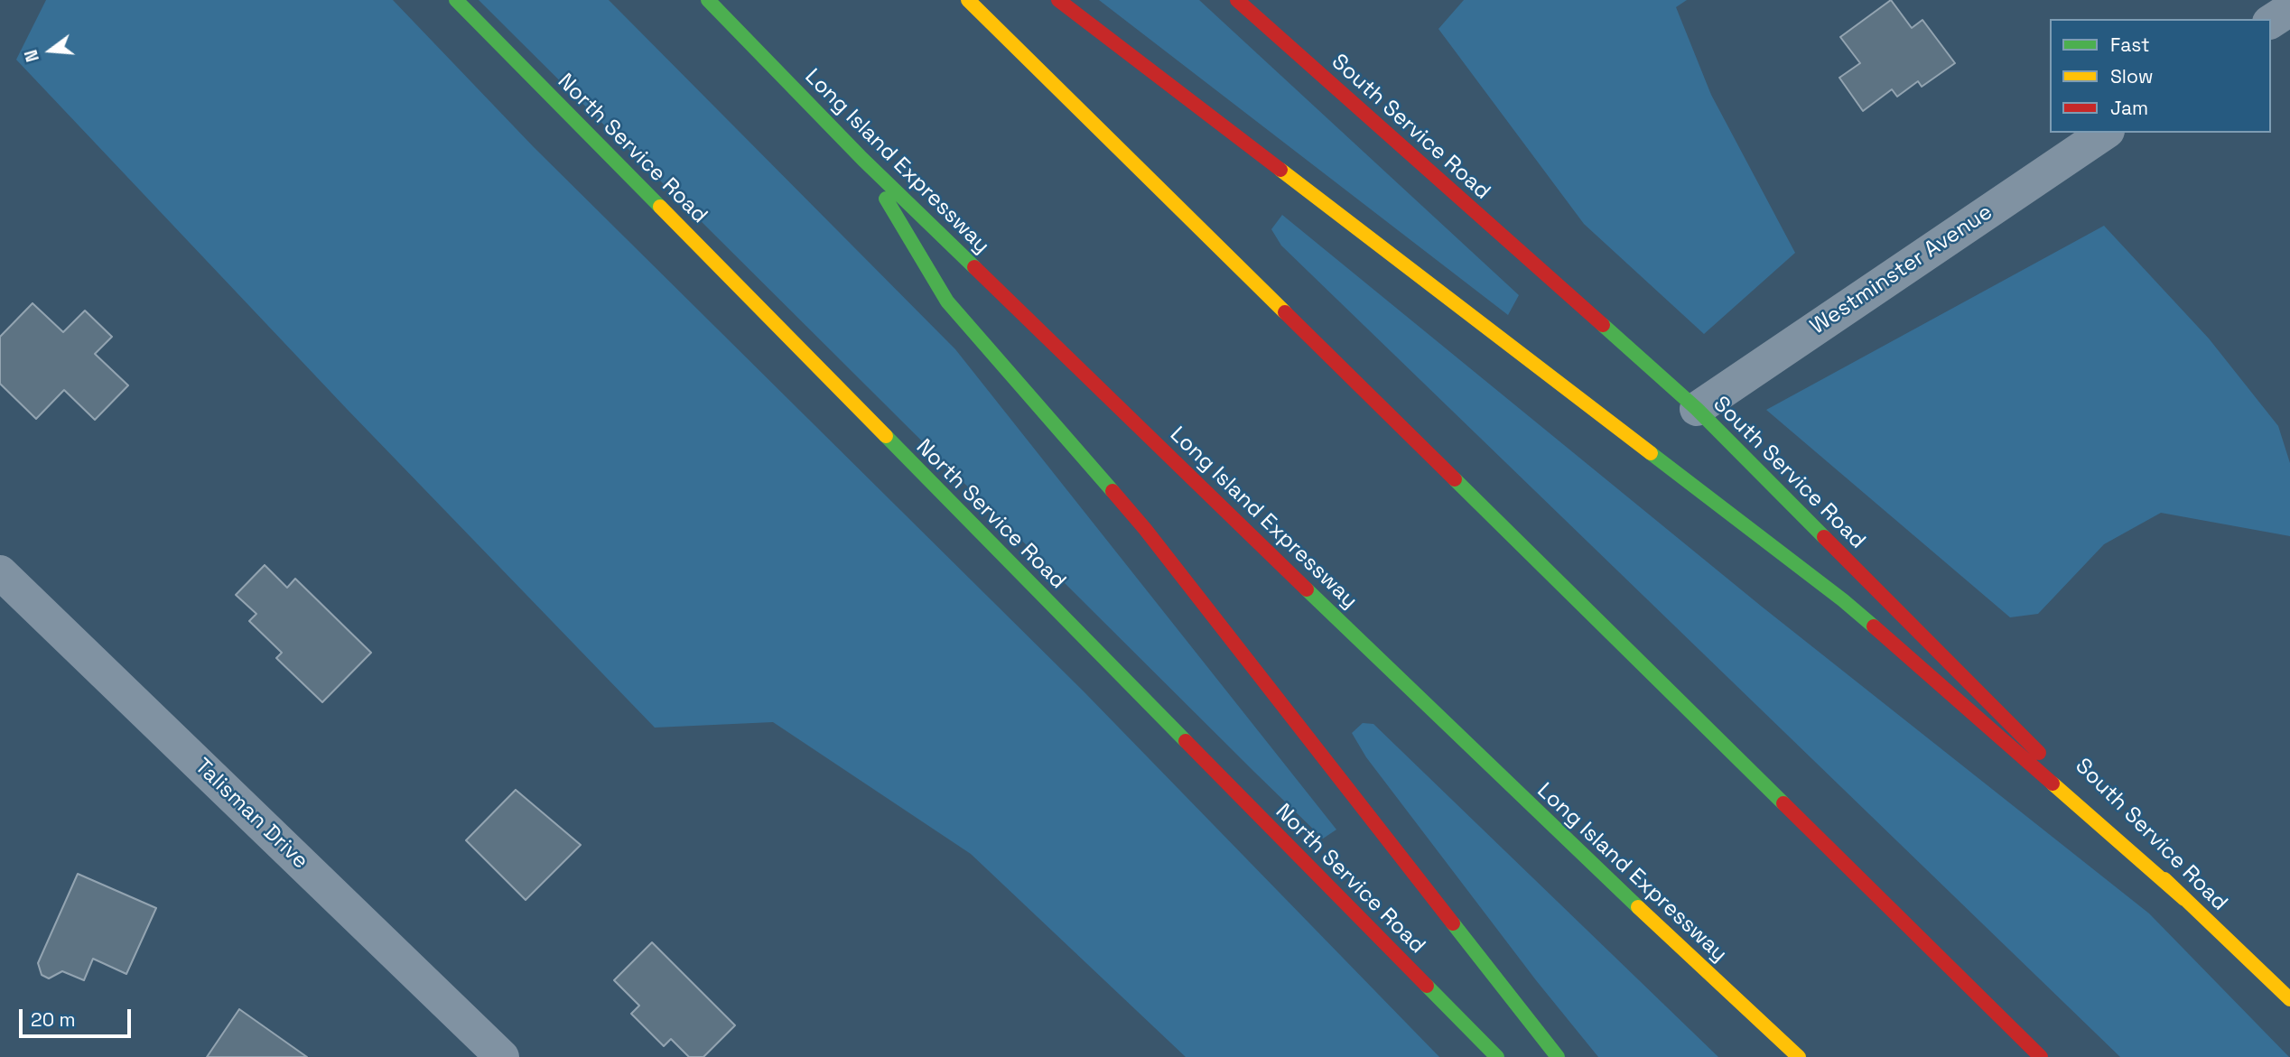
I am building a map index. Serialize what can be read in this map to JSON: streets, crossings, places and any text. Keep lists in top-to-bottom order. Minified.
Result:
{"streets":{"main road":["South Service Road","North Service Road","Long Island Expressway"],"street":["Westminster Avenue","Talisman Drive"]},"crossings":[["South Service Road","Westminster Avenue"]],"legend":["Fast","Slow","Jam"],"scale_bar":"20 m","north":"left"}
